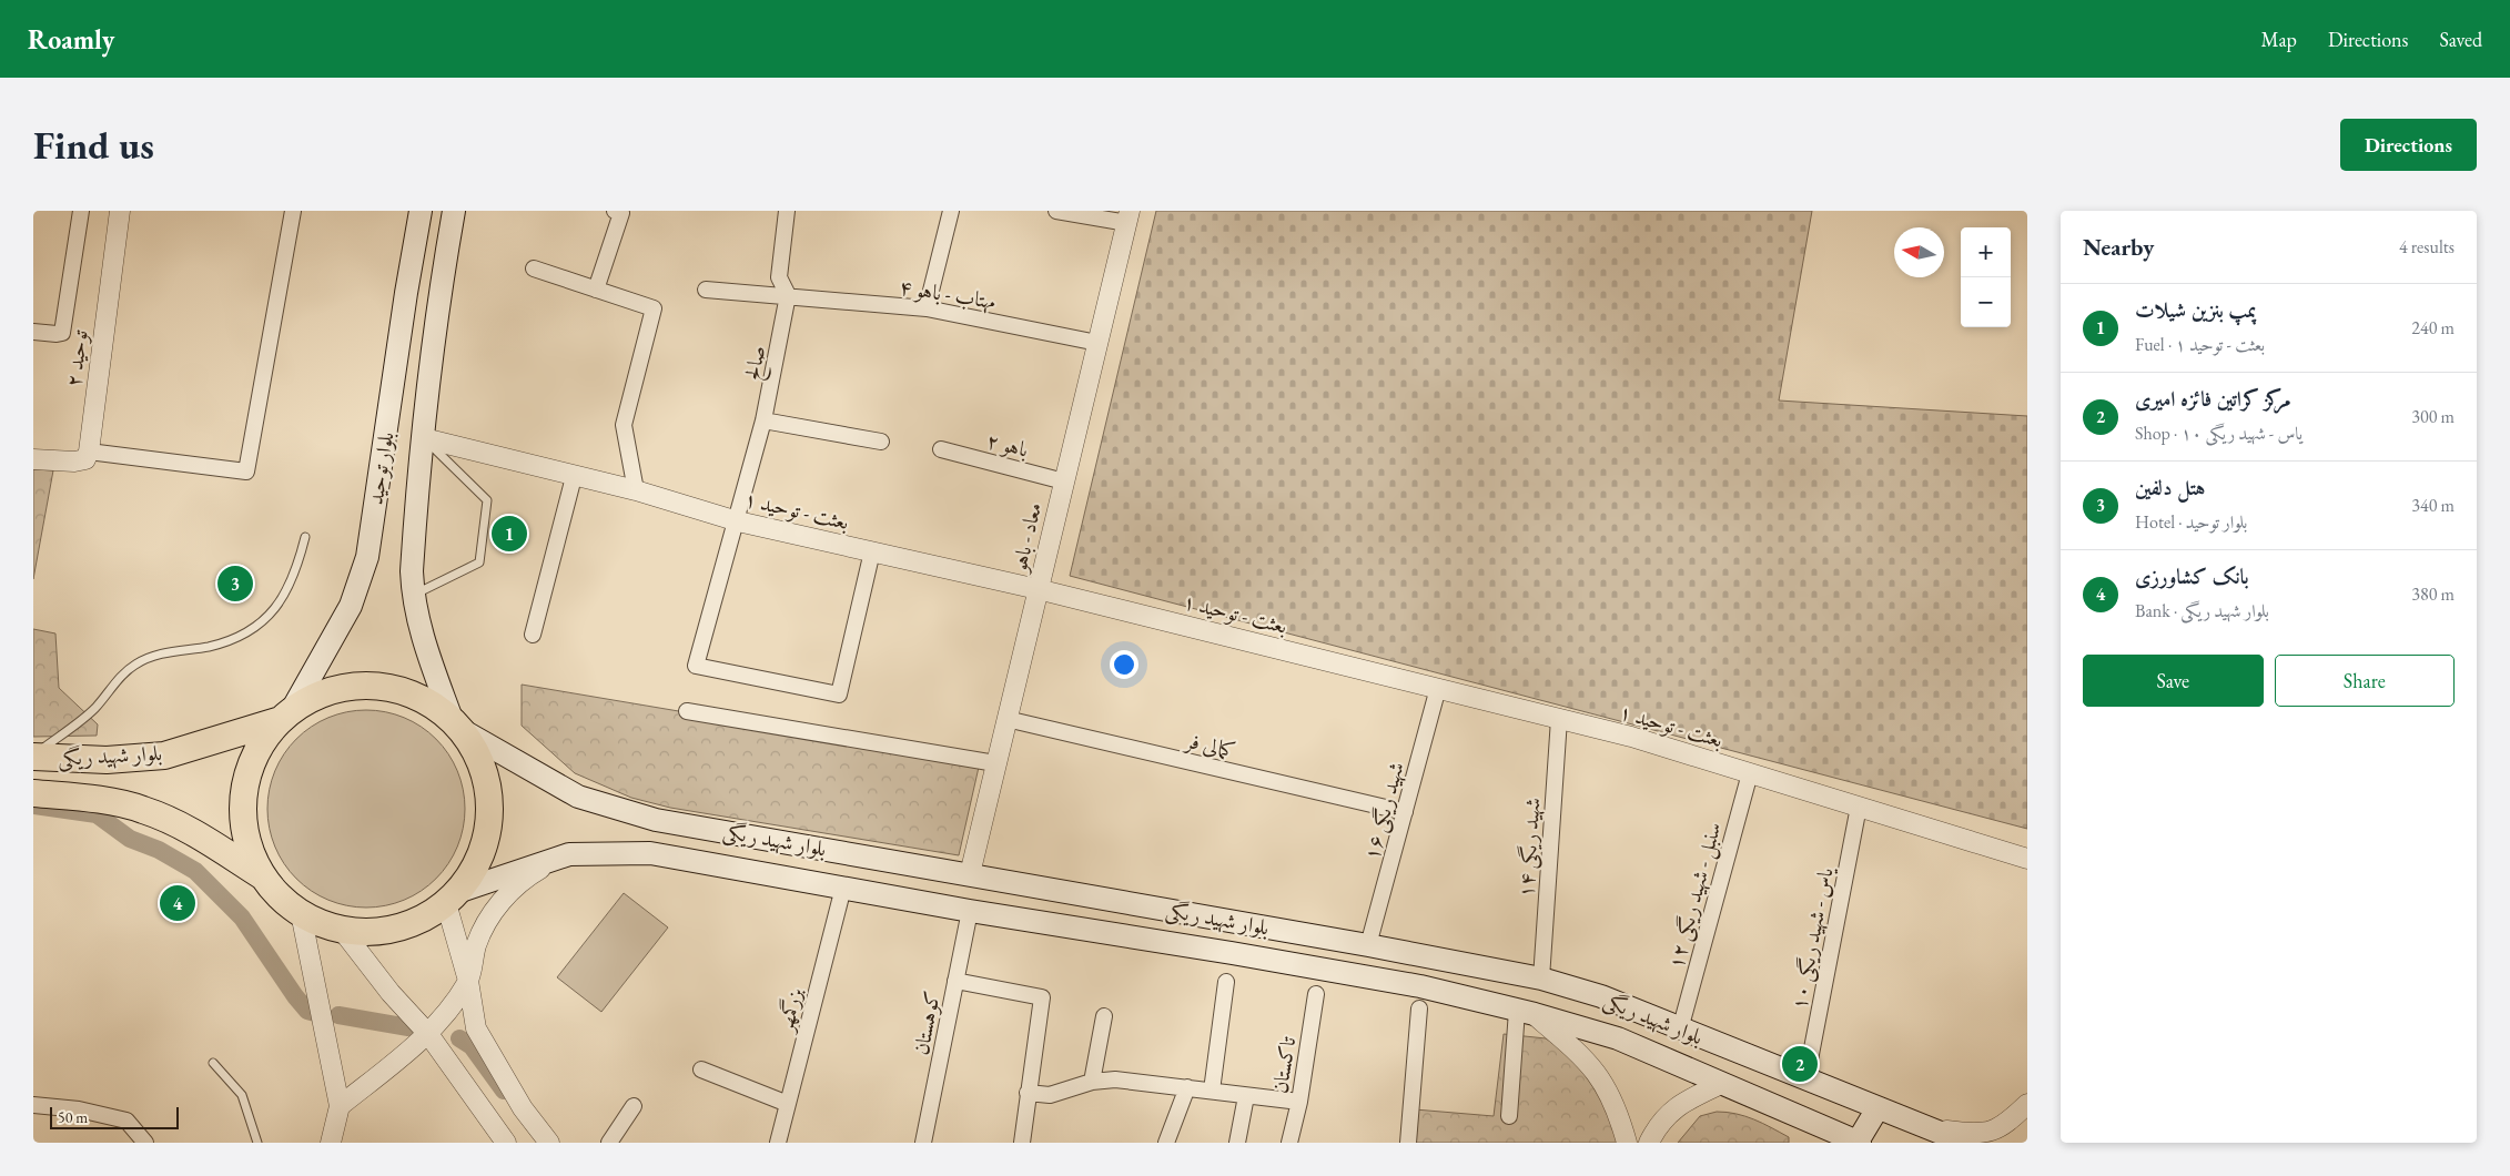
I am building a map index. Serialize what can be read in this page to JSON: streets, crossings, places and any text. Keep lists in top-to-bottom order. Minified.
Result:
{"streets":{"highway":["بلوار شهید ریگی"],"main road":["بلوار توحید"],"street":["مهتاب - باهو ۴","توحید ۲","صالح","باهو ۲","بعثت - توحید ۱","معاد - باهو","کمالی فر","شهید ریگی ۱۶","شهید ریگی ۱۴","سنبل - شهید ریگی ۱۲","یاس - شهید ریگی ۱۰","بزرگمهر","کوهستان","تاکستان"]},"crossings":[["مهتاب - باهو ۴","صالح"],["مهتاب - باهو ۴","معاد - باهو"],["صالح","بعثت - توحید ۱"],["باهو ۲","معاد - باهو"],["بلوار توحید","بعثت - توحید ۱"],["بلوار توحید","بلوار شهید ریگی"],["بعثت - توحید ۱","معاد - باهو"],["بعثت - توحید ۱","شهید ریگی ۱۶"],["بعثت - توحید ۱","شهید ریگی ۱۴"],["بعثت - توحید ۱","سنبل - شهید ریگی ۱۲"],["بعثت - توحید ۱","یاس - شهید ریگی ۱۰"],["معاد - باهو","کمالی فر"],["معاد - باهو","بلوار شهید ریگی"],["کمالی فر","شهید ریگی ۱۶"],["بلوار شهید ریگی","شهید ریگی ۱۶"],["بلوار شهید ریگی","شهید ریگی ۱۴"],["بلوار شهید ریگی","سنبل - شهید ریگی ۱۲"],["بلوار شهید ریگی","یاس - شهید ریگی ۱۰"],["بلوار شهید ریگی","بزرگمهر"],["بلوار شهید ریگی","کوهستان"]],"scale_bar":"50 m","north":"left","page":{"header":"Roamly","nav":["Map","Directions","Saved"],"buttons":["Directions",["Save","Share"]],"title":"Find us","heading":["Nearby","4 results"],"map_buttons":["+","−"],"list":[{"mark":"1","name":"پمپ بنزین شیلات","note":"Fuel · بعثت - توحید ۱","value":"240 m"},{"mark":"2","name":"مرکز کراتین فائزه امیری","note":"Shop · یاس - شهید ریگی ۱۰","value":"300 m"},{"mark":"3","name":"هتل دلفین","note":"Hotel · بلوار توحید","value":"340 m"},{"mark":"4","name":"بانک کشاورزی","note":"Bank · بلوار شهید ریگی","value":"380 m"}],"pins":["1","3","4","2"],"scale":"50 m"}}
